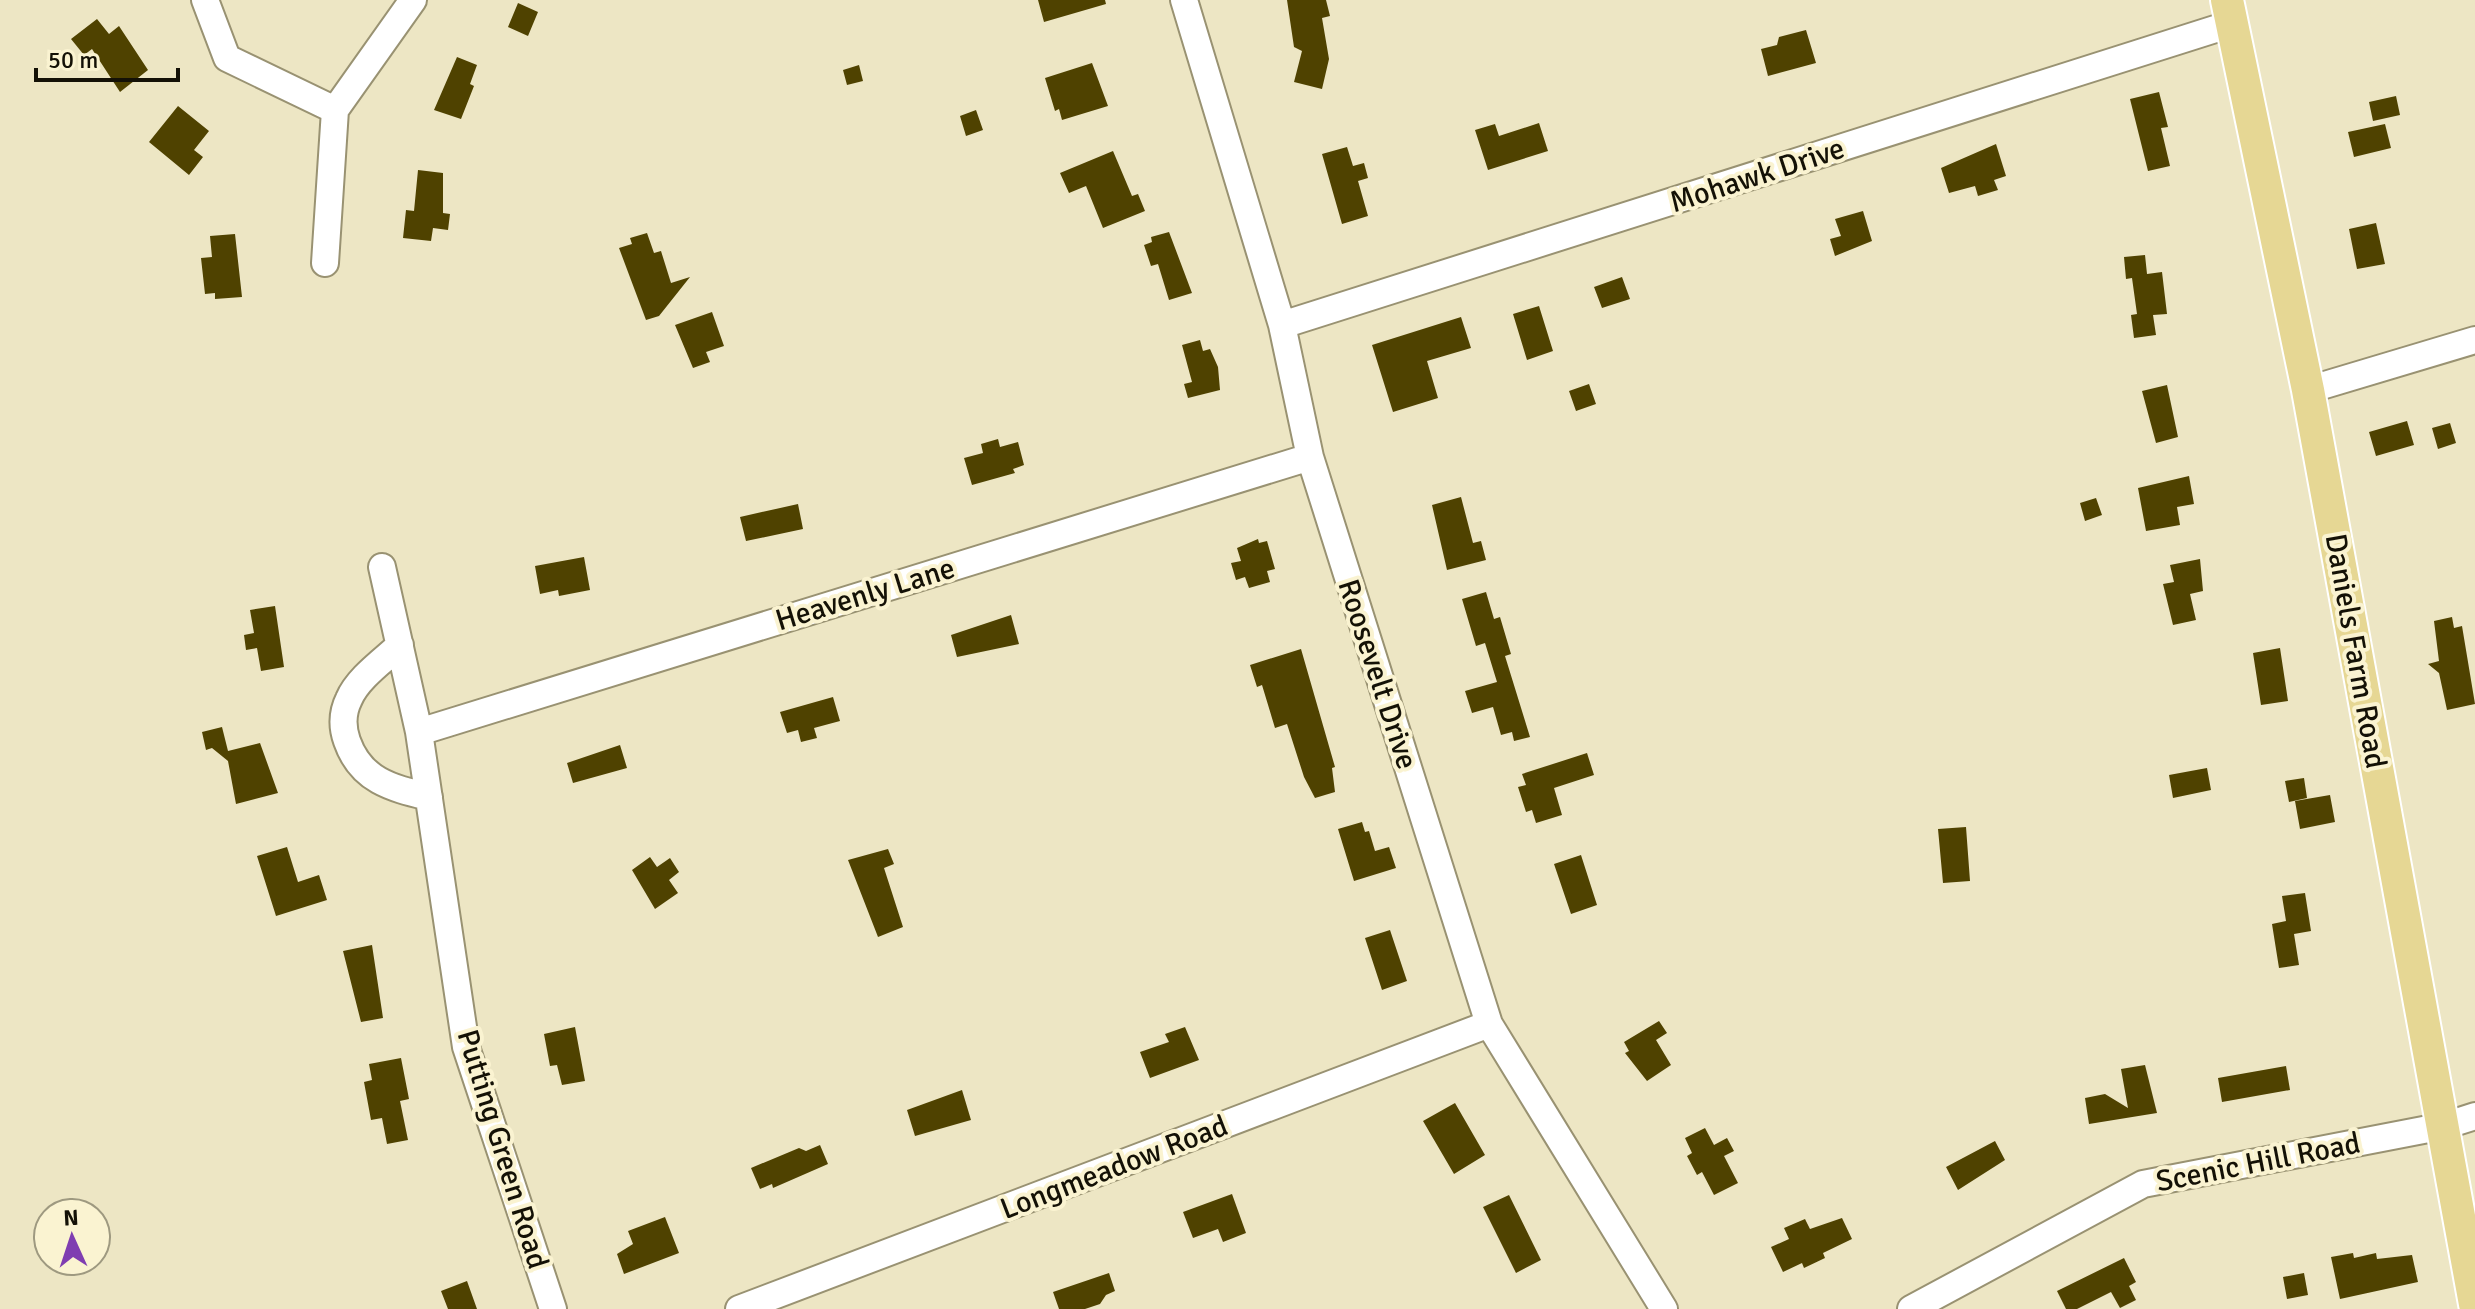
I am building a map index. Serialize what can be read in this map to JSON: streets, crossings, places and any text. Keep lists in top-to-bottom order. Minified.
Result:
{"streets":{"main road":["Daniels Farm Road"],"street":["Mohawk Drive","Heavenly Lane","Roosevelt Drive","Putting Green Road","Scenic Hill Road","Longmeadow Road"]},"crossings":[["Mohawk Drive","Daniels Farm Road"],["Mohawk Drive","Roosevelt Drive"],["Heavenly Lane","Roosevelt Drive"],["Heavenly Lane","Putting Green Road"],["Daniels Farm Road","Scenic Hill Road"],["Roosevelt Drive","Longmeadow Road"]],"scale_bar":"50 m","north":"top"}
